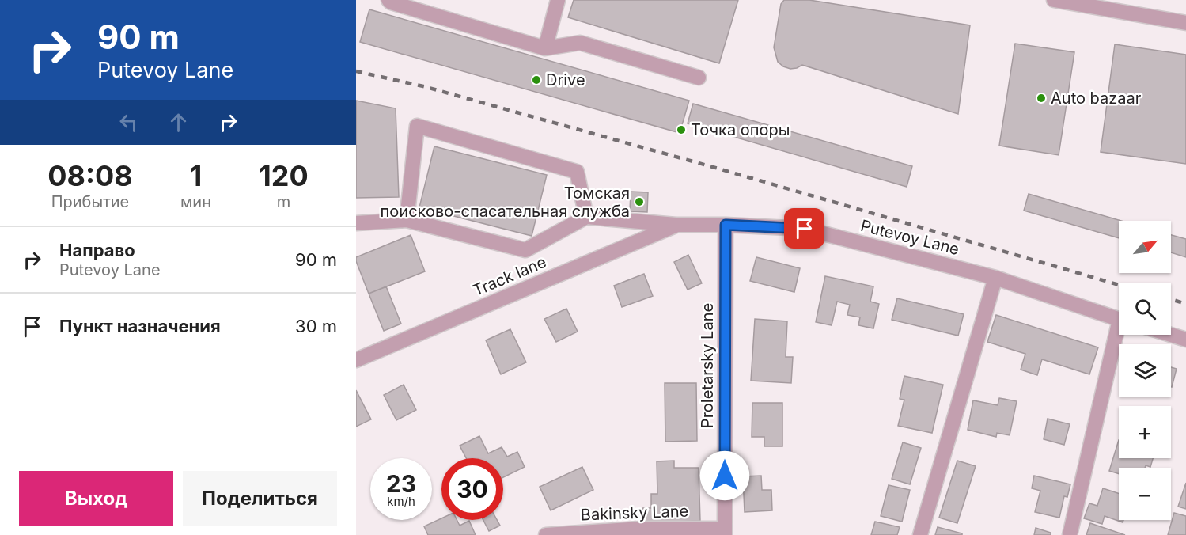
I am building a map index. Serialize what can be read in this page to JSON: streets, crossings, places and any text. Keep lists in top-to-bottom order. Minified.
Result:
{"streets":{"street":["Putevoy Lane","Track lane","Proletarsky Lane","Bakinsky Lane"]},"crossings":[["Putevoy Lane","Track lane"],["Putevoy Lane","Proletarsky Lane"],["Proletarsky Lane","Bakinsky Lane"]],"places":["Drive","Auto bazaar","Точка опоры","Томская поисково-спасательная служба"],"north":"top right","page":{"turn":["90 m","Putevoy Lane"],"eta":["08:08","Прибытие","1","мин","120","m"],"map_buttons":["+","−"],"list":[{"name":"Направо","note":"Putevoy Lane","value":"90 m"},{"name":"Пункт назначения","value":"30 m"}],"speed":"23 km/h","limit":"30","buttons":["Выход","Поделиться"]}}
